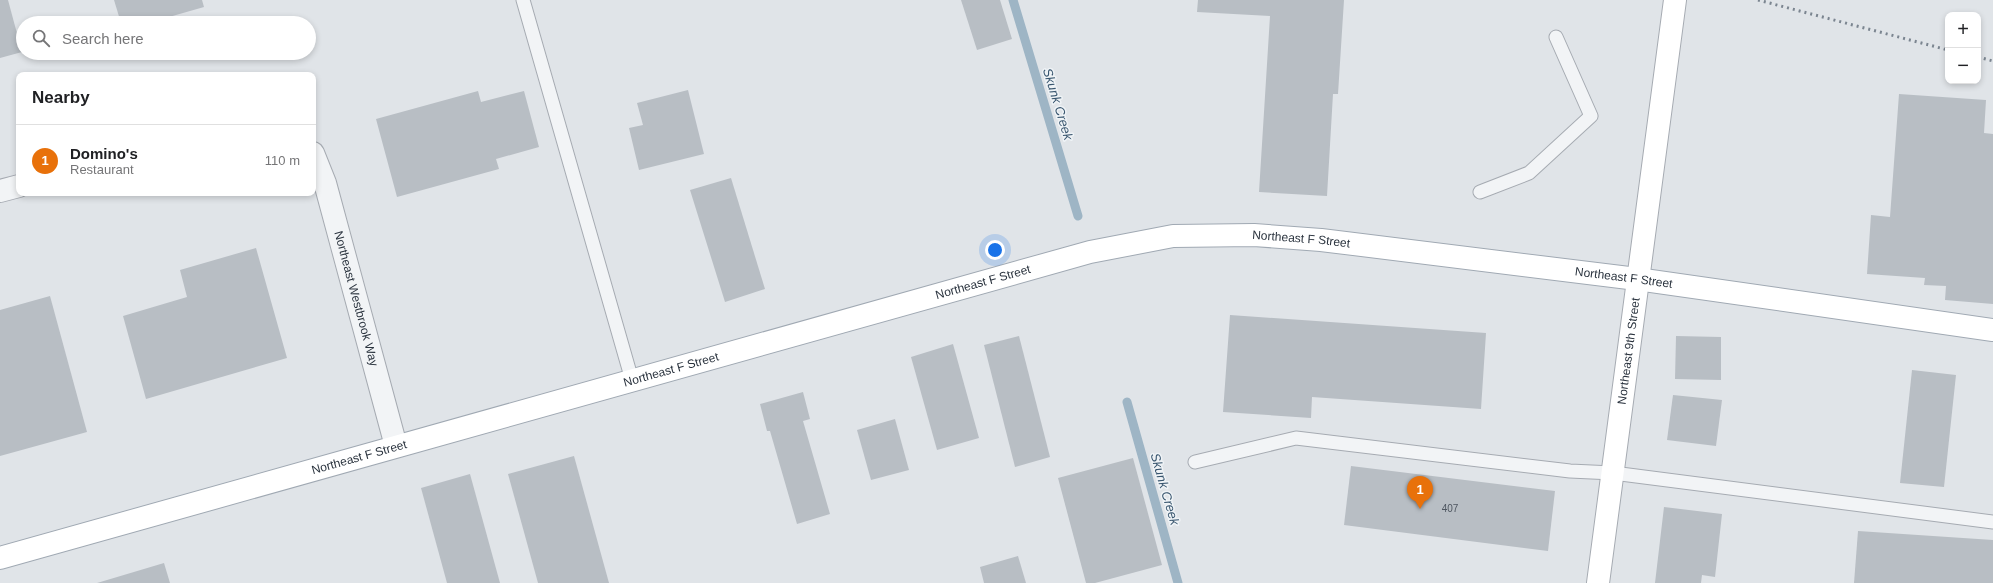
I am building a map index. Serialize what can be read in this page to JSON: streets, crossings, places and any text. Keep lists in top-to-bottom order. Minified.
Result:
{"streets":{"main road":["Northeast F Street","Northeast 9th Street"],"street":["Northeast Westbrook Way"]},"crossings":[["Northeast F Street","Northeast Westbrook Way"],["Northeast F Street","Northeast 9th Street"]],"water":["Skunk Creek"],"house_numbers":["407"],"page":{"map_buttons":["+","−"],"search":"Search here","heading":"Nearby","list":[{"mark":"1","name":"Domino's","note":"Restaurant","value":"110 m"}],"pins":"1"}}
